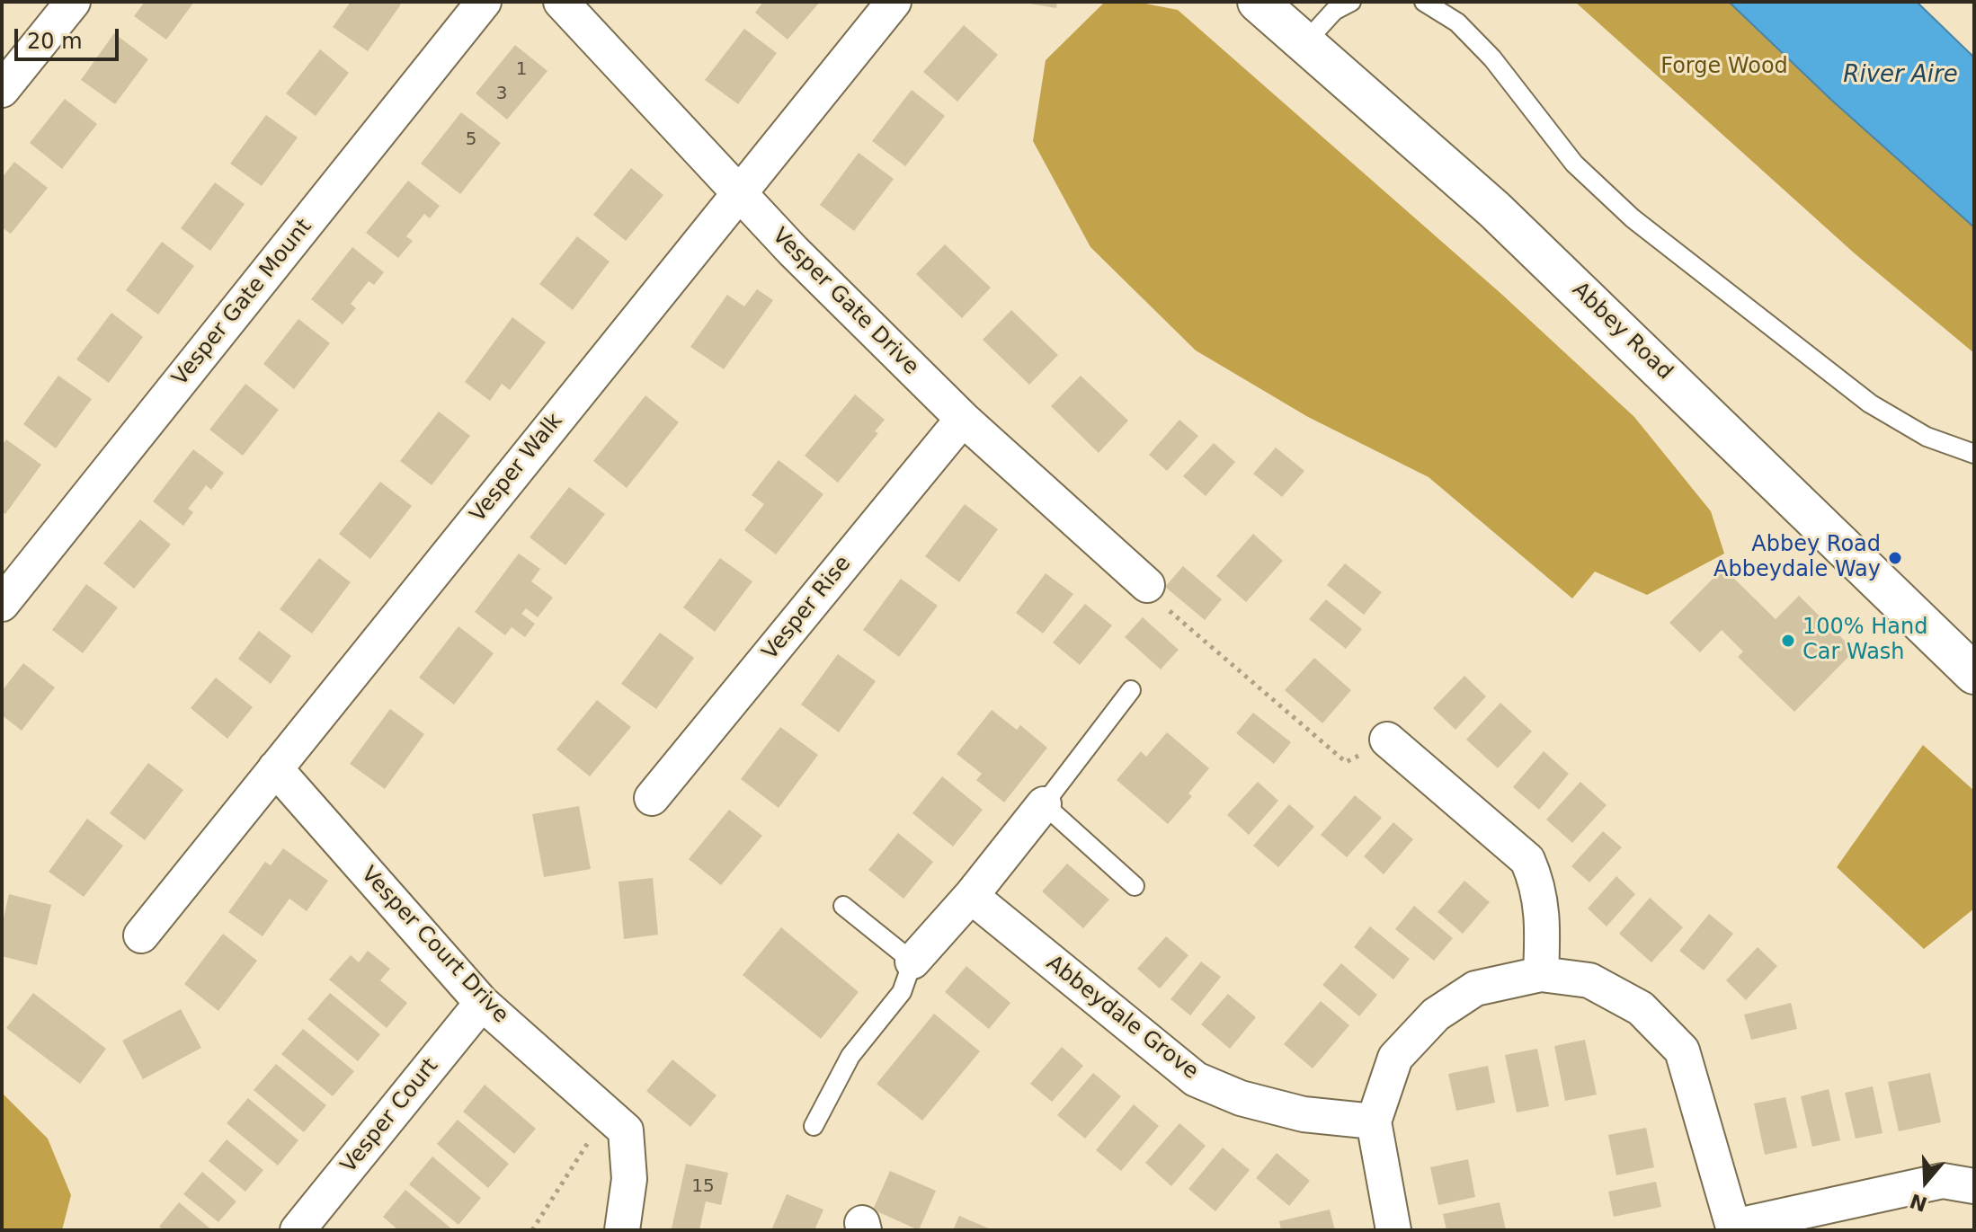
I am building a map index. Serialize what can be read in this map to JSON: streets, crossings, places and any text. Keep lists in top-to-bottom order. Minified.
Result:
{"streets":{"main road":["Abbey Road"],"street":["Vesper Gate Drive","Vesper Gate Mount","Vesper Walk","Vesper Rise","Vesper Court Drive","Abbeydale Grove","Vesper Court"]},"crossings":[["Vesper Gate Drive","Vesper Walk"],["Vesper Gate Drive","Vesper Rise"],["Vesper Walk","Vesper Court Drive"],["Vesper Court Drive","Vesper Court"]],"water":["River Aire"],"parks":["Forge Wood"],"places":["Abbey Road Abbeydale Way","100% Hand Car Wash"],"house_numbers":["1","3","5","15"],"scale_bar":"20 m","north":"bottom"}
